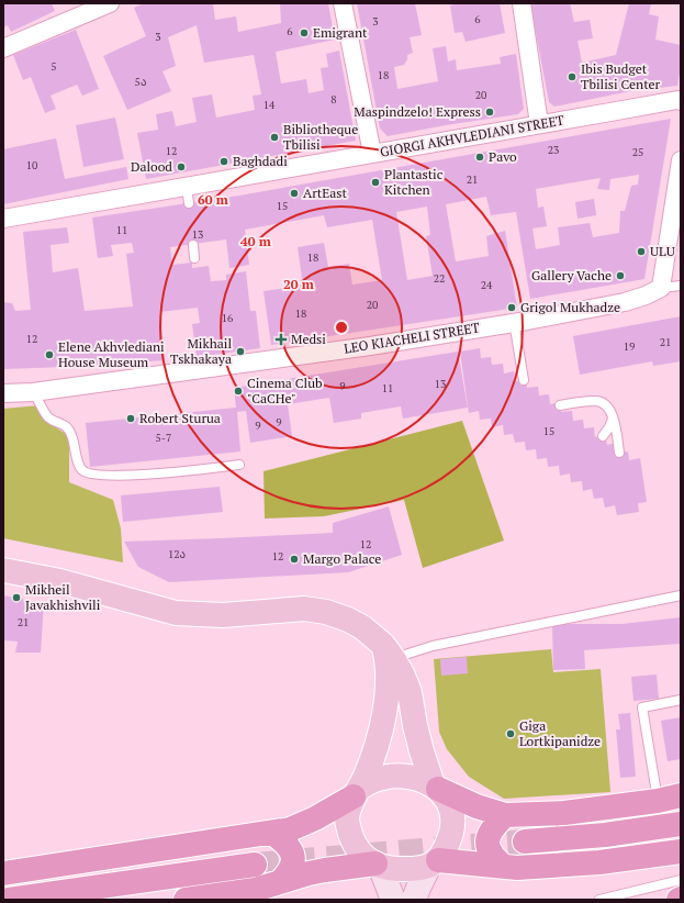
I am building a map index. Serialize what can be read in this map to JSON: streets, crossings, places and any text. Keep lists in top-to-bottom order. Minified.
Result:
{"streets":{"street":["GIORGI AKHVLEDIANI STREET","LEO KIACHELI STREET"]},"places":{"other":["Emigrant","Ibis Budget Tbilisi Center","Maspindzelo! Express","Bibliotheque Tbilisi","Pavo","Baghdadi","Dalood","Plantastic Kitchen","ArtEast","ULU","Gallery Vache","Grigol Mukhadze","Mikhail Tskhakaya","Elene Akhvlediani House Museum","Cinema Club \"CaCHe\"","Robert Sturua","Margo Palace","Mikheil Javakhishvili","Giga Lortkipanidze"],"health":["Medsi"]},"house_numbers":["6","3","6","3","5","18","5ა","20","8","14","23","12","25","10","21","15","11","13","18","22","24","20","18","16","12","21","19","13","9","11","9","9","15","5-7","12","12ა","12","21"],"rings":["60 m","40 m","20 m"]}
